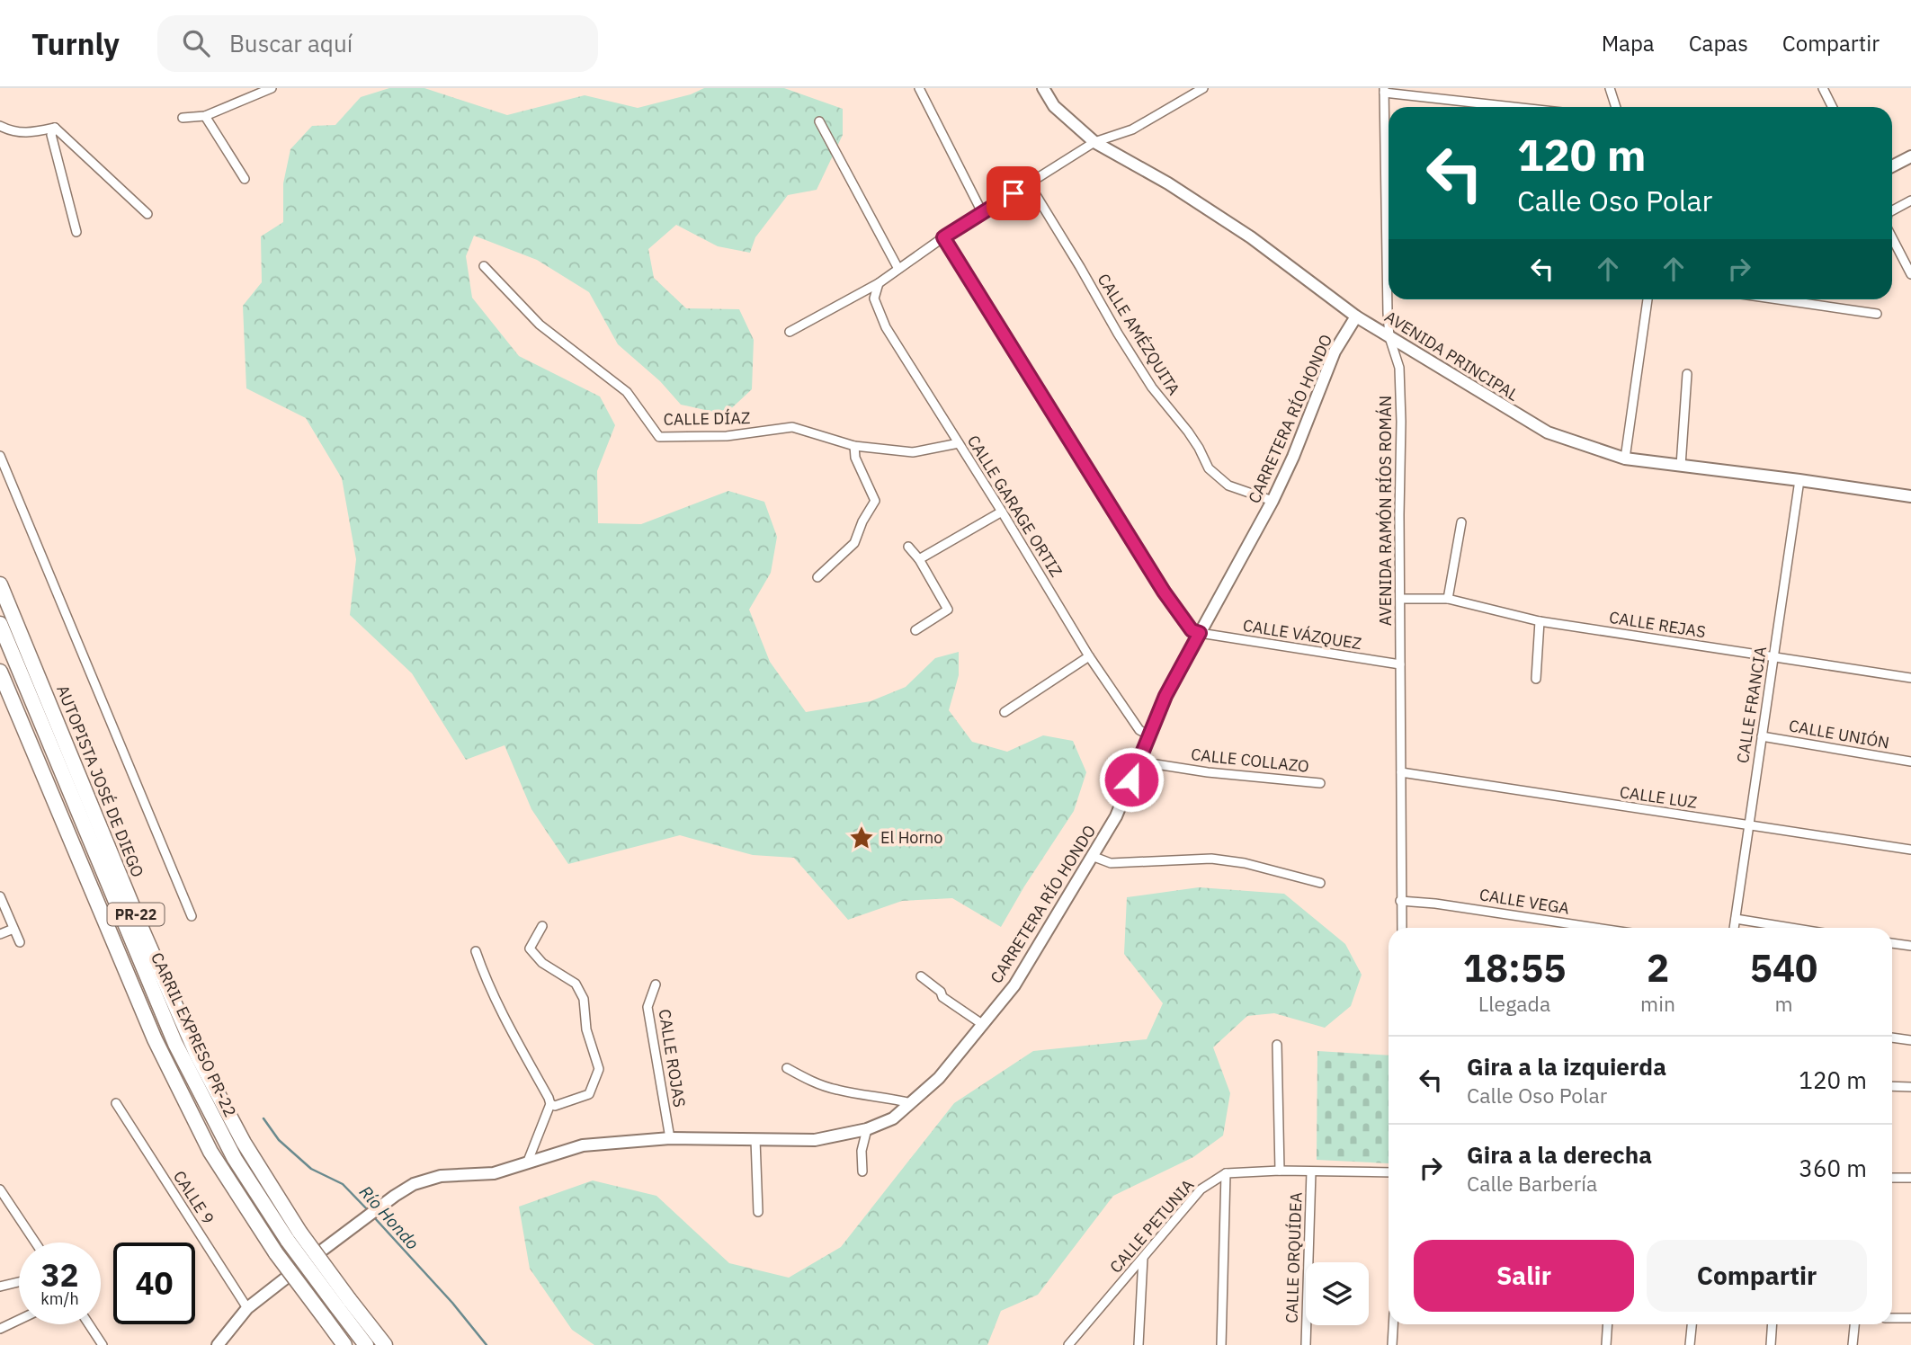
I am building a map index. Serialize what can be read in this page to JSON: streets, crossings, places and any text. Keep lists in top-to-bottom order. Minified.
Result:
{"streets":{"highway":["AUTOPISTA JOSÉ DE DIEGO","PR-22","CARRIL EXPRESO PR-22"],"street":["CALLE AMÉZQUITA","AVENIDA PRINCIPAL","CALLE DÍAZ","CARRETERA RÍO HONDO","CALLE GARAGE ORTIZ","AVENIDA RAMÓN RÍOS ROMÁN","CALLE REJAS","CALLE VÁZQUEZ","CALLE FRANCIA","CALLE UNIÓN","CALLE COLLAZO","CALLE LUZ","CALLE VEGA","CALLE ROJAS","CALLE 9","CALLE PETUNIA","CALLE ORQUÍDEA"]},"crossings":[["CALLE AMÉZQUITA","CARRETERA RÍO HONDO"],["AVENIDA PRINCIPAL","CARRETERA RÍO HONDO"],["AVENIDA PRINCIPAL","AVENIDA RAMÓN RÍOS ROMÁN"],["AVENIDA PRINCIPAL","CALLE FRANCIA"],["CALLE DÍAZ","CALLE GARAGE ORTIZ"],["CARRETERA RÍO HONDO","CALLE GARAGE ORTIZ"],["CARRETERA RÍO HONDO","CALLE VÁZQUEZ"],["CARRETERA RÍO HONDO","CALLE COLLAZO"],["CARRETERA RÍO HONDO","CALLE ROJAS"],["CARRETERA RÍO HONDO","CALLE 9"],["AVENIDA RAMÓN RÍOS ROMÁN","CALLE REJAS"],["AVENIDA RAMÓN RÍOS ROMÁN","CALLE VÁZQUEZ"],["AVENIDA RAMÓN RÍOS ROMÁN","CALLE LUZ"],["AVENIDA RAMÓN RÍOS ROMÁN","CALLE VEGA"],["CALLE REJAS","CALLE FRANCIA"],["CALLE FRANCIA","CALLE UNIÓN"],["CALLE FRANCIA","CALLE LUZ"],["AUTOPISTA JOSÉ DE DIEGO","CARRIL EXPRESO PR-22"]],"water":["Río Hondo"],"places":{"place":["El Horno"]},"page":{"header":"Turnly","search":"Buscar aquí","nav":["Mapa","Capas","Compartir"],"turn":["120 m","Calle Oso Polar"],"eta":["18:55","Llegada","2","min","540","m"],"list":[{"name":"Gira a la izquierda","note":"Calle Oso Polar","value":"120 m"},{"name":"Gira a la derecha","note":"Calle Barbería","value":"360 m"}],"buttons":["Salir","Compartir"],"speed":"32 km/h","limit":"40"}}
